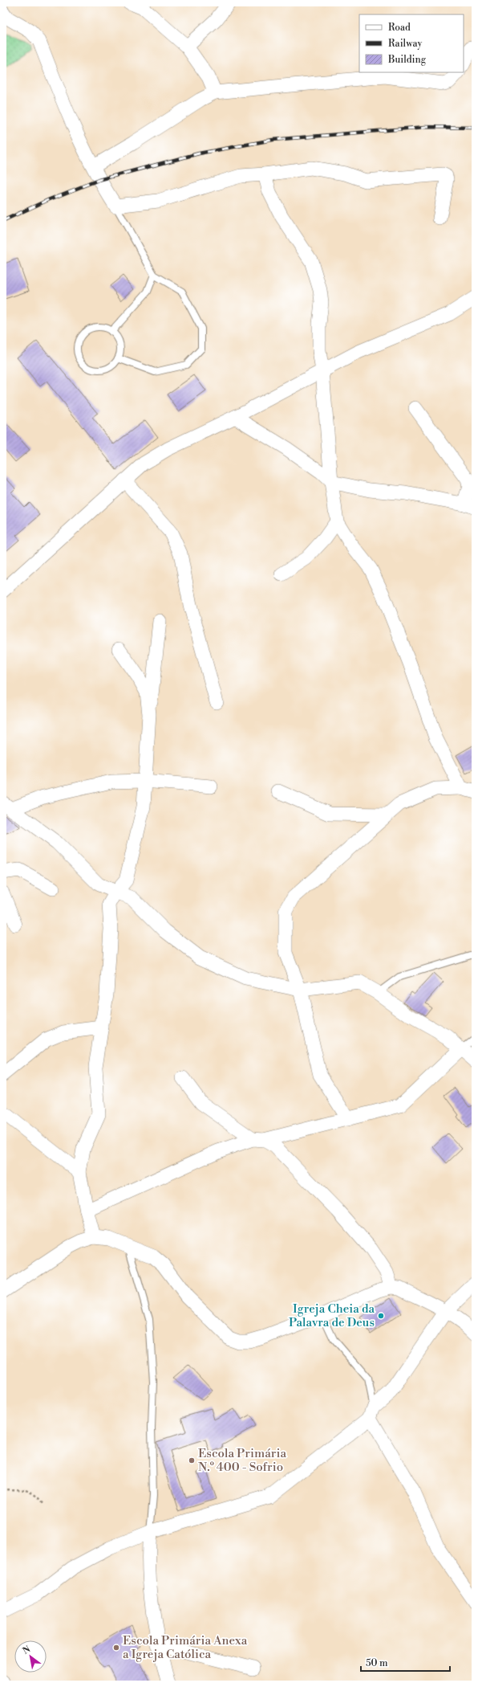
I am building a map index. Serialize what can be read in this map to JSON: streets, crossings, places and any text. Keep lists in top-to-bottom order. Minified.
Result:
{"places":["Igreja Cheia da Palavra de Deus","Escola Primária N.º 400 - Sofrio","Escola Primária Anexa a Igreja Católica"],"legend":["Road","Railway","Building"],"scale_bar":"50 m","north":"top left"}
